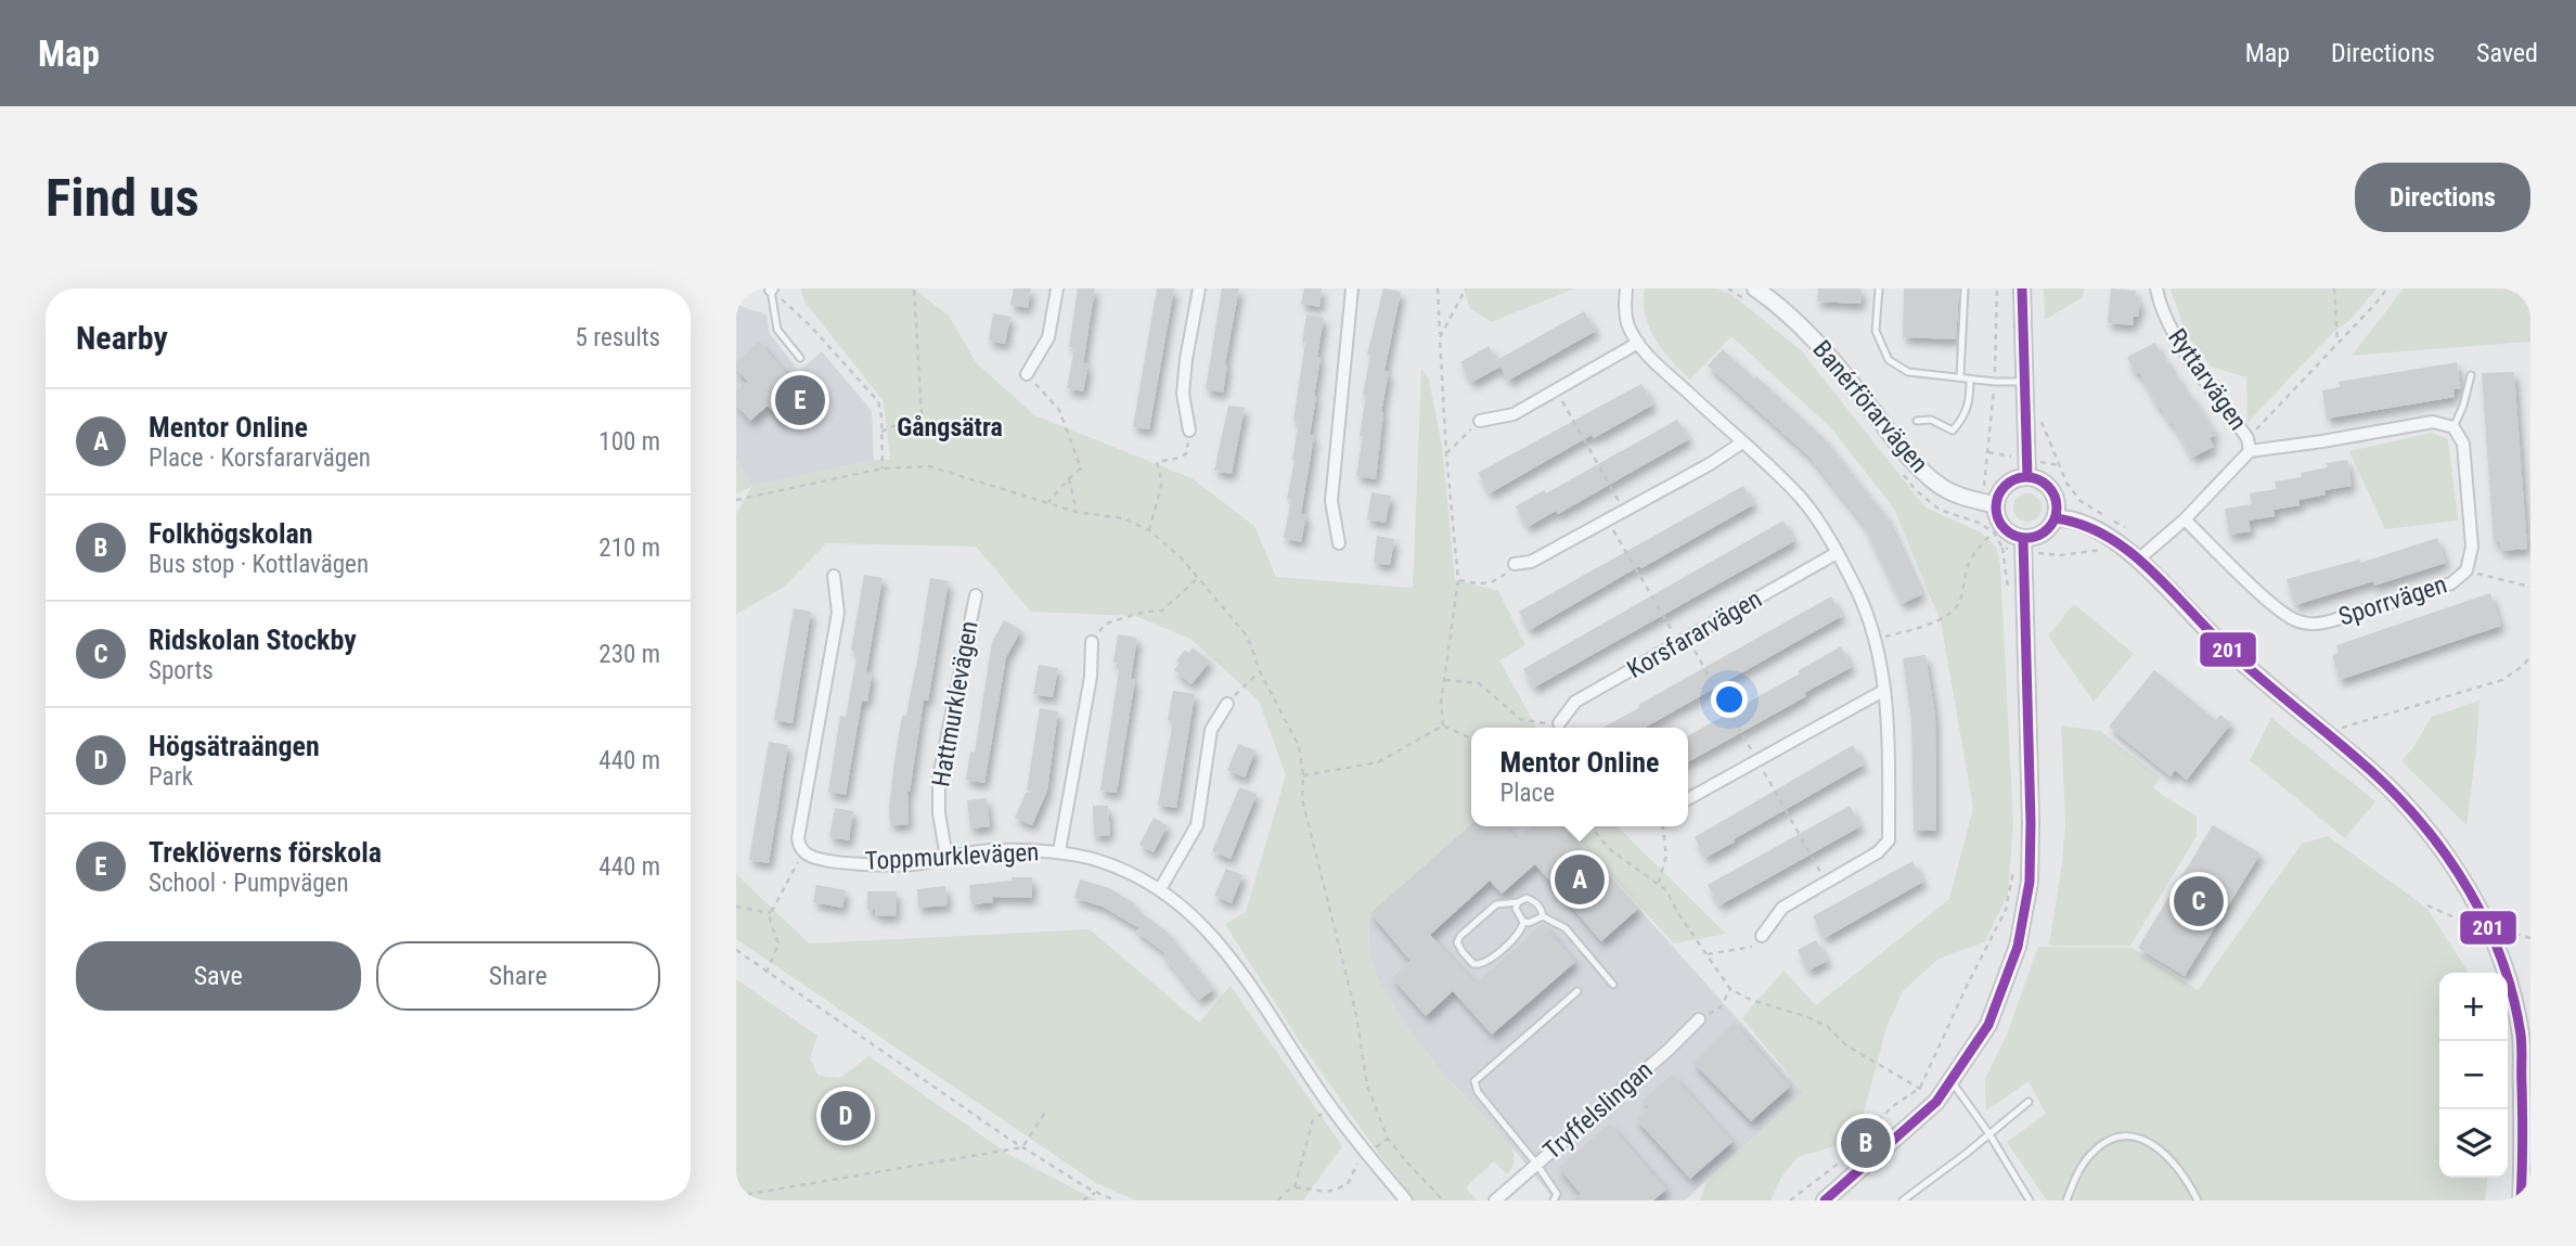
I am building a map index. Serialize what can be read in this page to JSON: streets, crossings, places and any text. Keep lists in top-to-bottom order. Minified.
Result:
{"streets":{"street":["Ryttarvägen","Banérförarvägen","Sporrvägen","Korsfararvägen","Hattmurklevägen","Toppmurklevägen","Tryffelslingan"]},"crossings":[["Ryttarvägen","Sporrvägen"],["Hattmurklevägen","Toppmurklevägen"]],"districts":["Gångsätra"],"lines":["transit line 201"],"page":{"header":"Map","nav":["Map","Directions","Saved"],"buttons":["Directions",["Save","Share"]],"title":"Find us","heading":["Nearby","5 results"],"pins":["E","A","C","D","B"],"list":[{"mark":"A","name":"Mentor Online","note":"Place · Korsfararvägen","value":"100 m"},{"mark":"B","name":"Folkhögskolan","note":"Bus stop · Kottlavägen","value":"210 m"},{"mark":"C","name":"Ridskolan Stockby","note":"Sports","value":"230 m"},{"mark":"D","name":"Högsätraängen","note":"Park","value":"440 m"},{"mark":"E","name":"Treklöverns förskola","note":"School · Pumpvägen","value":"440 m"}],"popup":["Mentor Online","Place"],"map_buttons":["+","−"]}}
